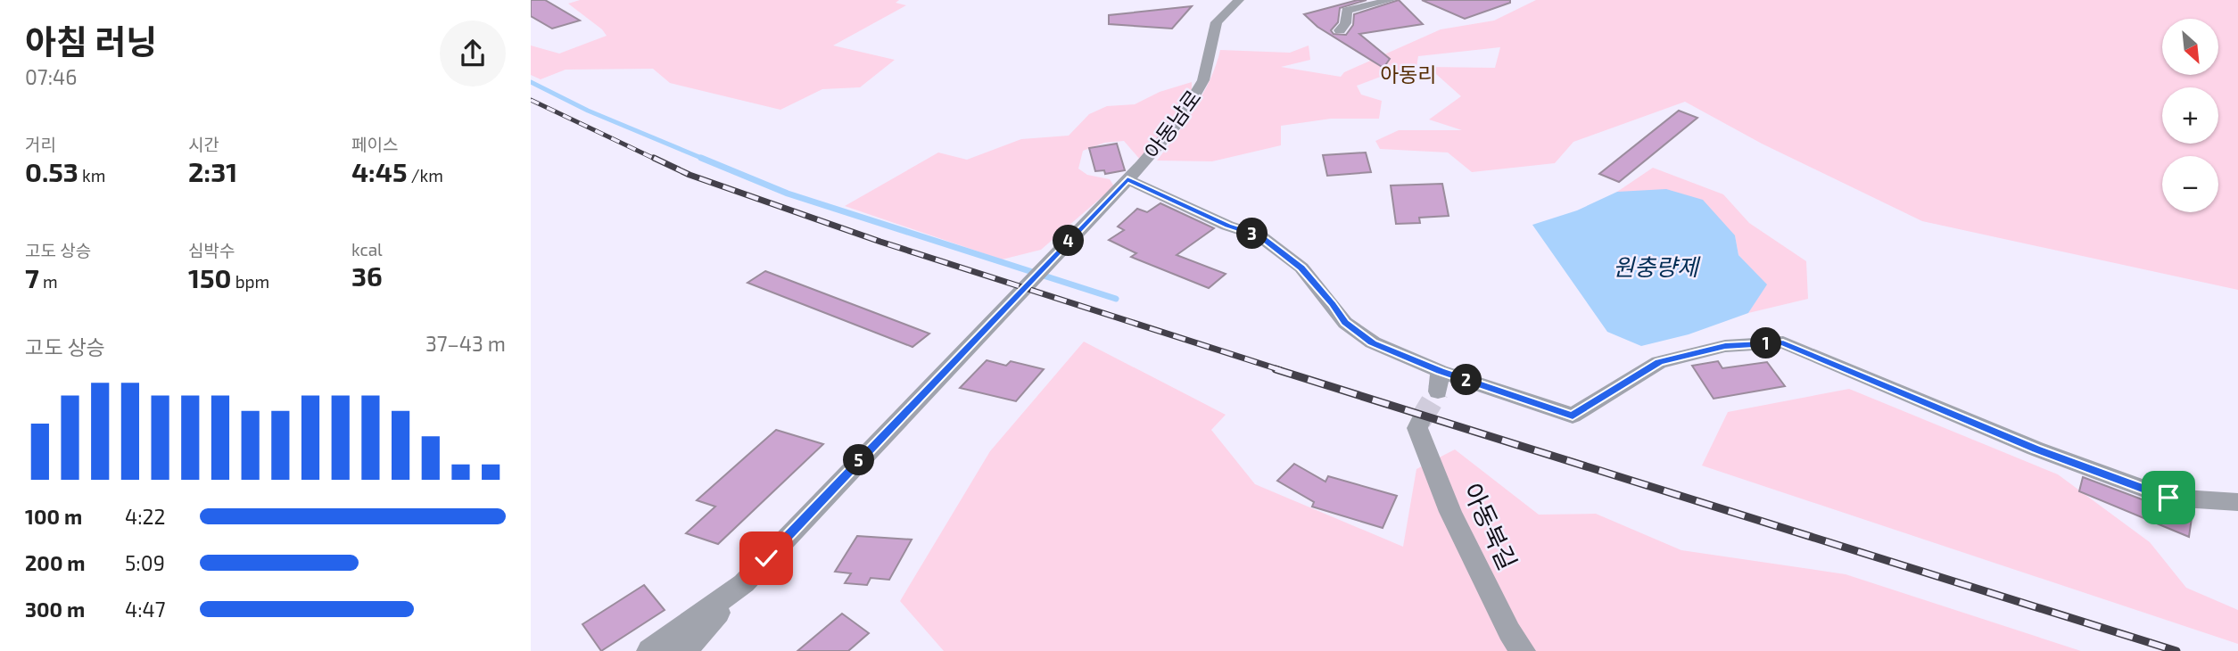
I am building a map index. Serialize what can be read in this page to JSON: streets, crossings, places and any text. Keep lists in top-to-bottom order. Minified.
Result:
{"streets":{"street":["아동남로","아동북길"]},"districts":["아동리"],"water":["원충량제"],"north":"bottom right","page":{"heading":["아침 러닝","07:46"],"map_buttons":["+","−"],"stats":[["거리","0.53 km"],["시간","2:31"],["페이스","4:45 /km"],["고도 상승","7 m"],["심박수","150 bpm"],["kcal","36"]],"pins":["3","4","1","2","5"],"chart":["고도 상승","37–43 m"],"list":[{"name":"100 m","note":"4:22"},{"name":"200 m","note":"5:09"},{"name":"300 m","note":"4:47"}]}}
